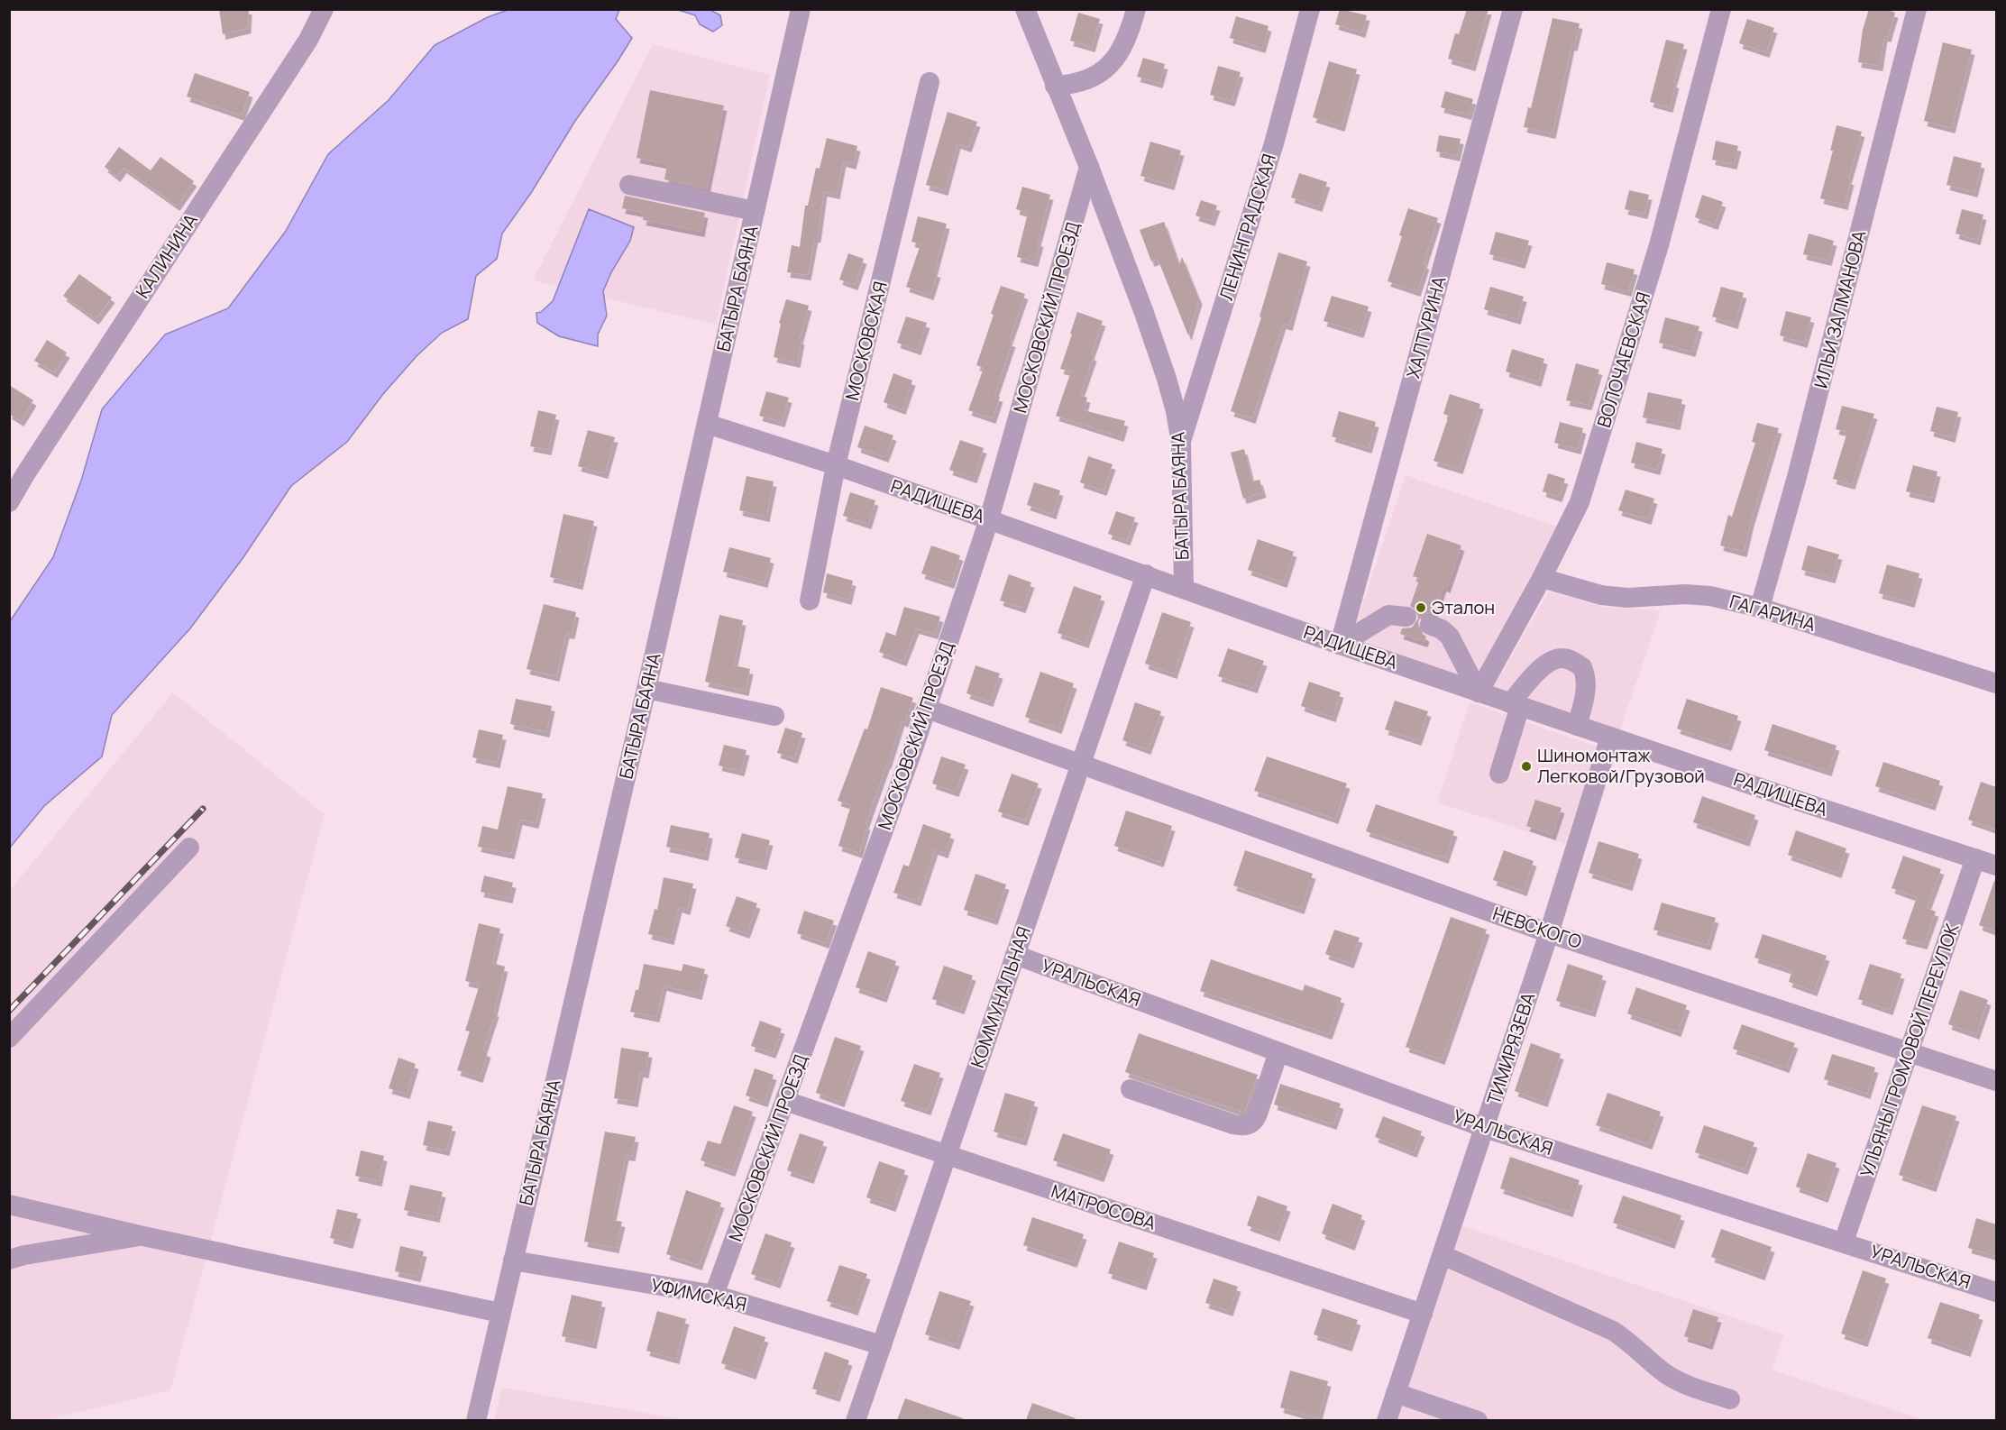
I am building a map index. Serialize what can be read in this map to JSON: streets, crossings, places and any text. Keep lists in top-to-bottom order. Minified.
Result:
{"streets":{"street":["ЛЕНИНГРАДСКАЯ","КАЛИНИНА","БАТЫРА БАЯНА","ИЛЬИ ЗАЛМАНОВА","МОСКОВСКИЙ ПРОЕЗД","ХАЛТУРИНА","МОСКОВСКАЯ","ВОЛОЧАЕВСКАЯ","РАДИЩЕВА","ГАГАРИНА","НЕВСКОГО","УРАЛЬСКАЯ","КОММУНАЛЬНАЯ","ТИМИРЯЗЕВА","УЛЬЯНЫ ГРОМОВОЙ ПЕРЕУЛОК","МАТРОСОВА","УФИМСКАЯ"]},"crossings":[["ЛЕНИНГРАДСКАЯ","БАТЫРА БАЯНА"],["БАТЫРА БАЯНА","МОСКОВСКИЙ ПРОЕЗД"],["БАТЫРА БАЯНА","РАДИЩЕВА"],["БАТЫРА БАЯНА","УФИМСКАЯ"],["ИЛЬИ ЗАЛМАНОВА","ГАГАРИНА"],["МОСКОВСКИЙ ПРОЕЗД","РАДИЩЕВА"],["МОСКОВСКИЙ ПРОЕЗД","НЕВСКОГО"],["МОСКОВСКИЙ ПРОЕЗД","МАТРОСОВА"],["МОСКОВСКИЙ ПРОЕЗД","УФИМСКАЯ"],["ХАЛТУРИНА","РАДИЩЕВА"],["МОСКОВСКАЯ","РАДИЩЕВА"],["ВОЛОЧАЕВСКАЯ","РАДИЩЕВА"],["ВОЛОЧАЕВСКАЯ","ГАГАРИНА"],["РАДИЩЕВА","КОММУНАЛЬНАЯ"],["РАДИЩЕВА","ТИМИРЯЗЕВА"],["РАДИЩЕВА","УЛЬЯНЫ ГРОМОВОЙ ПЕРЕУЛОК"],["НЕВСКОГО","КОММУНАЛЬНАЯ"],["НЕВСКОГО","ТИМИРЯЗЕВА"],["НЕВСКОГО","УЛЬЯНЫ ГРОМОВОЙ ПЕРЕУЛОК"],["УРАЛЬСКАЯ","КОММУНАЛЬНАЯ"],["УРАЛЬСКАЯ","ТИМИРЯЗЕВА"],["УРАЛЬСКАЯ","УЛЬЯНЫ ГРОМОВОЙ ПЕРЕУЛОК"],["КОММУНАЛЬНАЯ","МАТРОСОВА"],["КОММУНАЛЬНАЯ","УФИМСКАЯ"],["ТИМИРЯЗЕВА","МАТРОСОВА"]],"places":["Эталон","Шиномонтаж Легковой/Грузовой"]}
